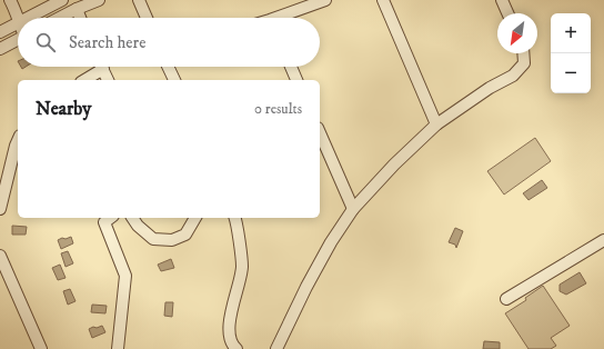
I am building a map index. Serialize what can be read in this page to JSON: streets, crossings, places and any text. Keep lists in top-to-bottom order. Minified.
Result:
{"north":"bottom left","page":{"map_buttons":["+","−"],"search":"Search here","heading":["Nearby","0 results"]}}
